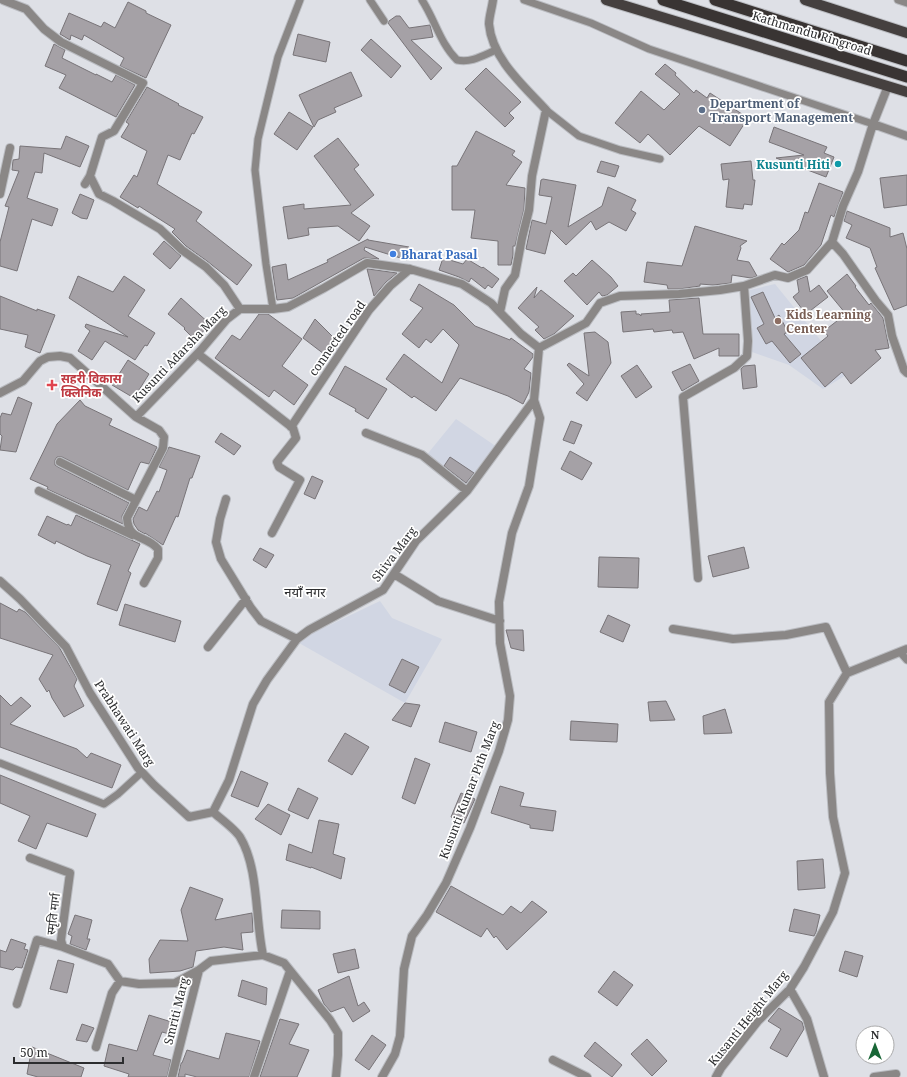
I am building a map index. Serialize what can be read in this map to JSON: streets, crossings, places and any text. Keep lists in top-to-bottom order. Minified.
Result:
{"streets":{"highway":["Kathmandu Ringroad"],"street":["connected road","Kusunti Adarsha Marg","Shiva Marg","Prabhawati Marg","Kusunti Kumar Pith Marg","स्मृति मार्ग","Smriti Marg","Kusanti Height Marg"]},"crossings":[["connected road","Kusunti Adarsha Marg"],["Kusunti Adarsha Marg","Kusunti Kumar Pith Marg"],["Shiva Marg","Prabhawati Marg"],["Shiva Marg","Kusunti Kumar Pith Marg"]],"districts":["नयाँ नगर"],"places":{"other":["Department of Transport Management","Kusunti Hiti","Bharat Pasal","Kids Learning Center"],"health":["सहरी विकास क्लिनिक"]},"scale_bar":"50 m","north":"top"}
